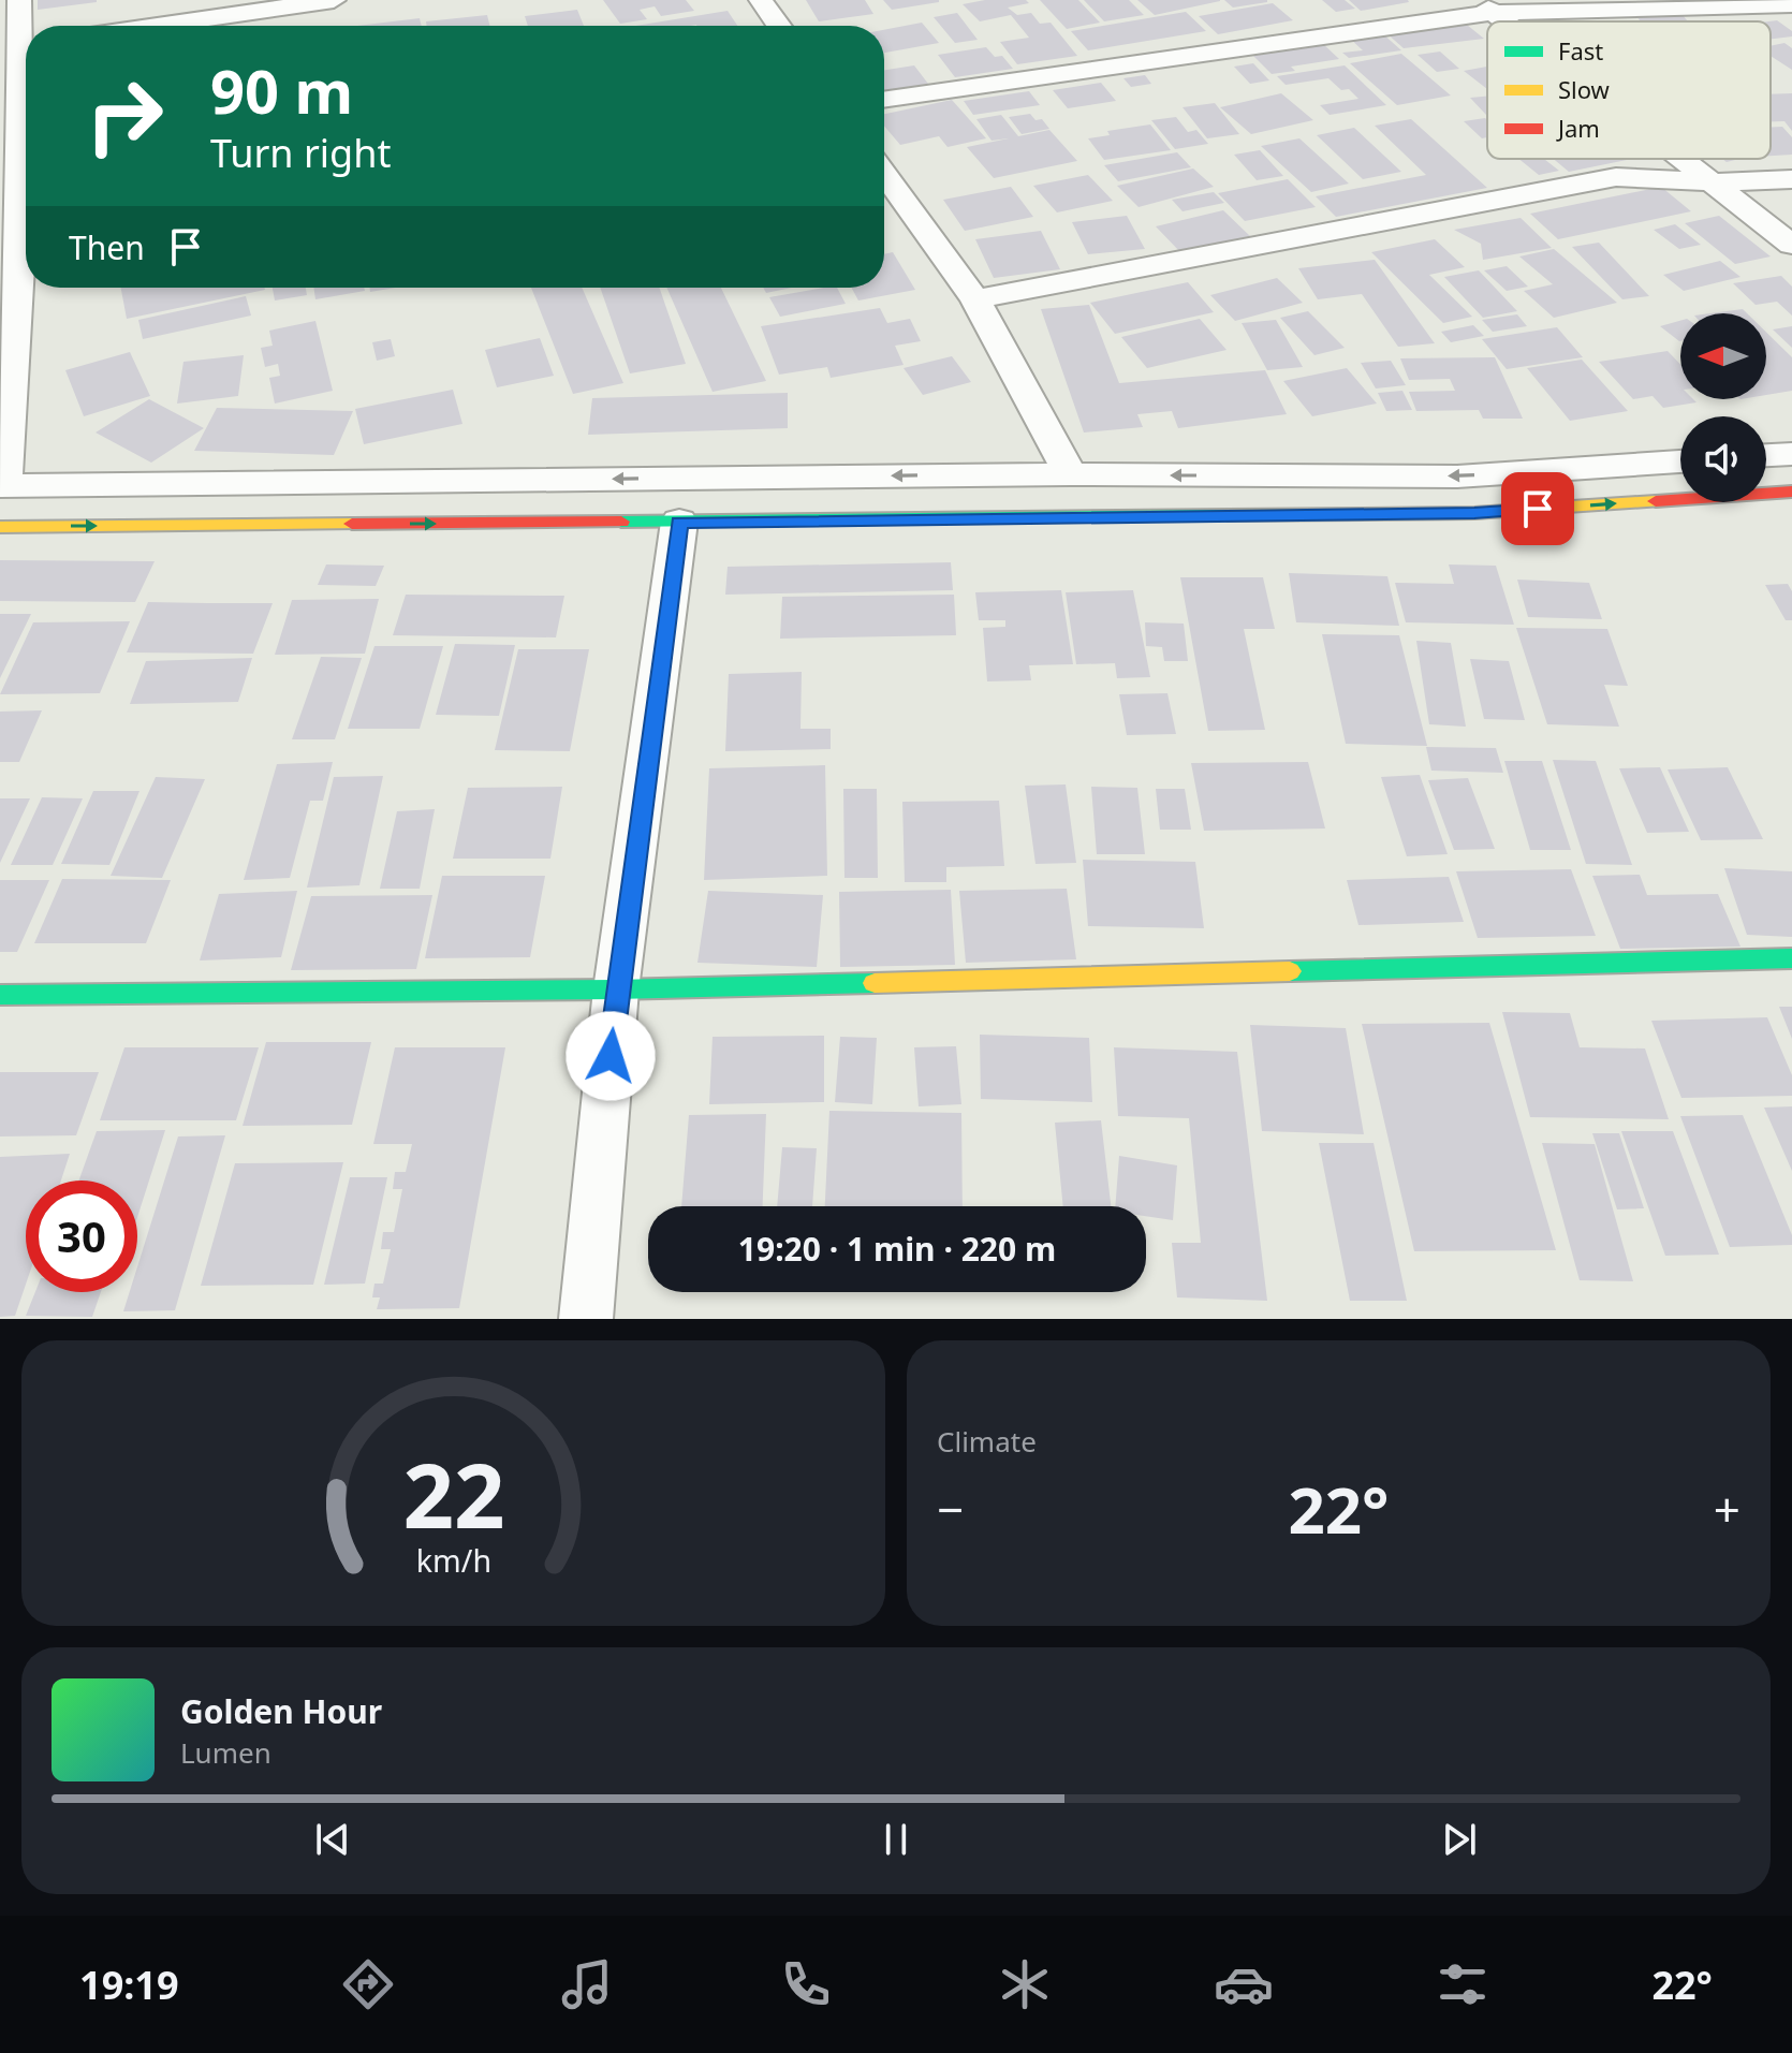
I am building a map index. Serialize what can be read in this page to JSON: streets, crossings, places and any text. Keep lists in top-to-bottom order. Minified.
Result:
{"legend":["Fast","Slow","Jam"],"north":"left","page":{"turn":["90 m","Turn right"],"then":"Then","limit":"30","trip":"19:20 · 1 min · 220 m","tile":"Climate","heat":["−","22°","+"],"song":["Golden Hour","Lumen"],"tabs":["19:19","22°"],"gauge":["22","km/h"]}}
